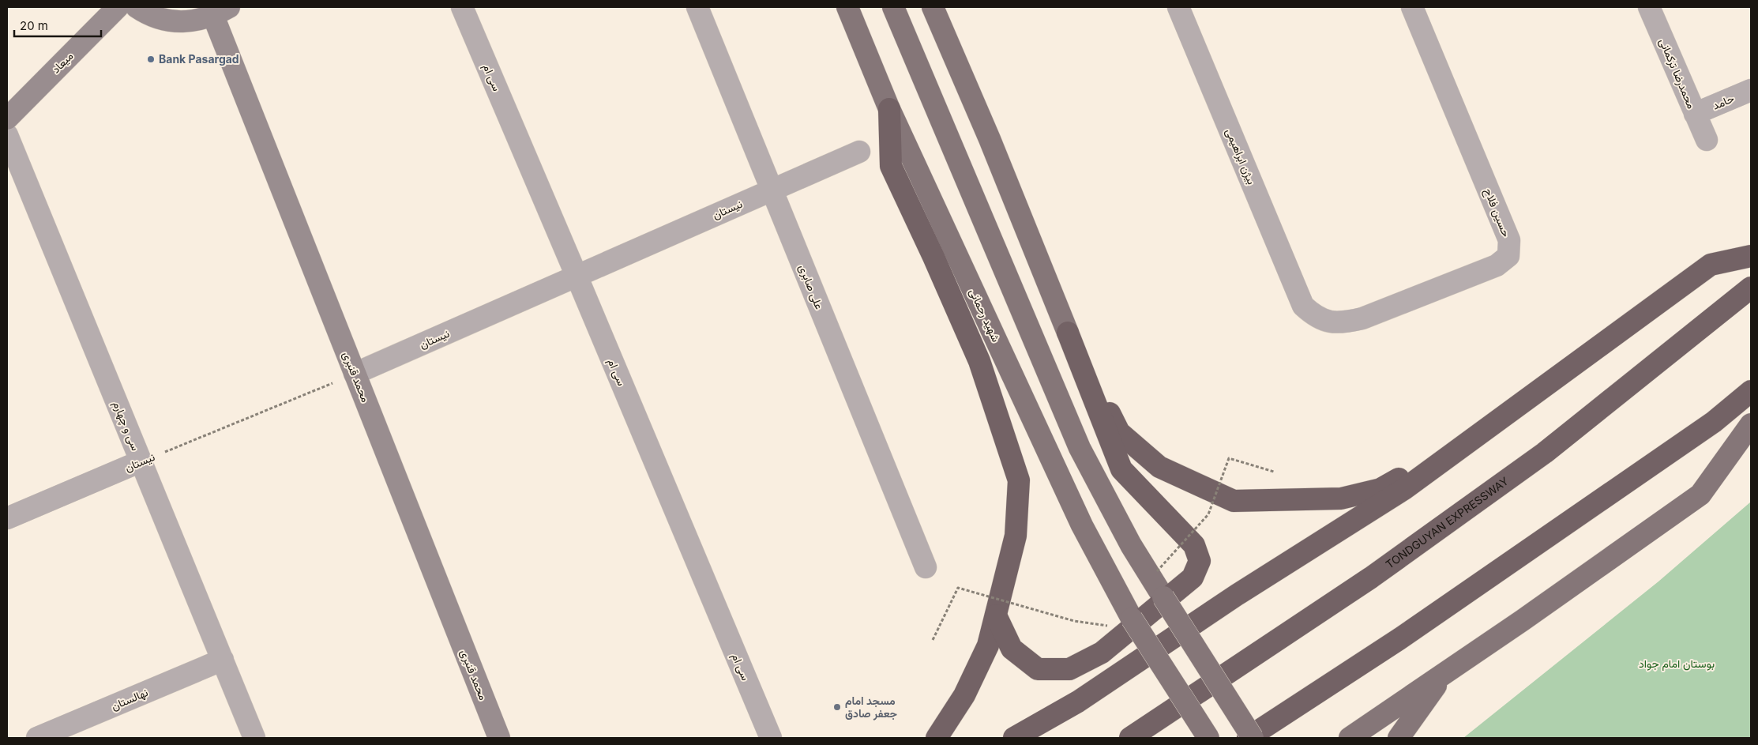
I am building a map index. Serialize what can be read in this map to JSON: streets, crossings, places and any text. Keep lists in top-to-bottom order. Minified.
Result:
{"streets":{"highway":["TONDGUYAN EXPRESSWAY"],"main road":["شهید رحمانی"],"street":["میعاد","محمدرضا ترکمانی","سی ام","حامد","بیژن ابراهیمی","نیستان","حسین فلاح","علی صابری","محمد قنبری","سی و چهارم","نهالستان"]},"crossings":[["محمدرضا ترکمانی","حامد"],["سی ام","نیستان"],["بیژن ابراهیمی","حسین فلاح"],["نیستان","علی صابری"],["نیستان","محمد قنبری"],["نیستان","سی و چهارم"],["سی و چهارم","نهالستان"]],"parks":["بوستان امام جواد"],"places":["Bank Pasargad","مسجد امام جعفر صادق"],"scale_bar":"20 m"}
